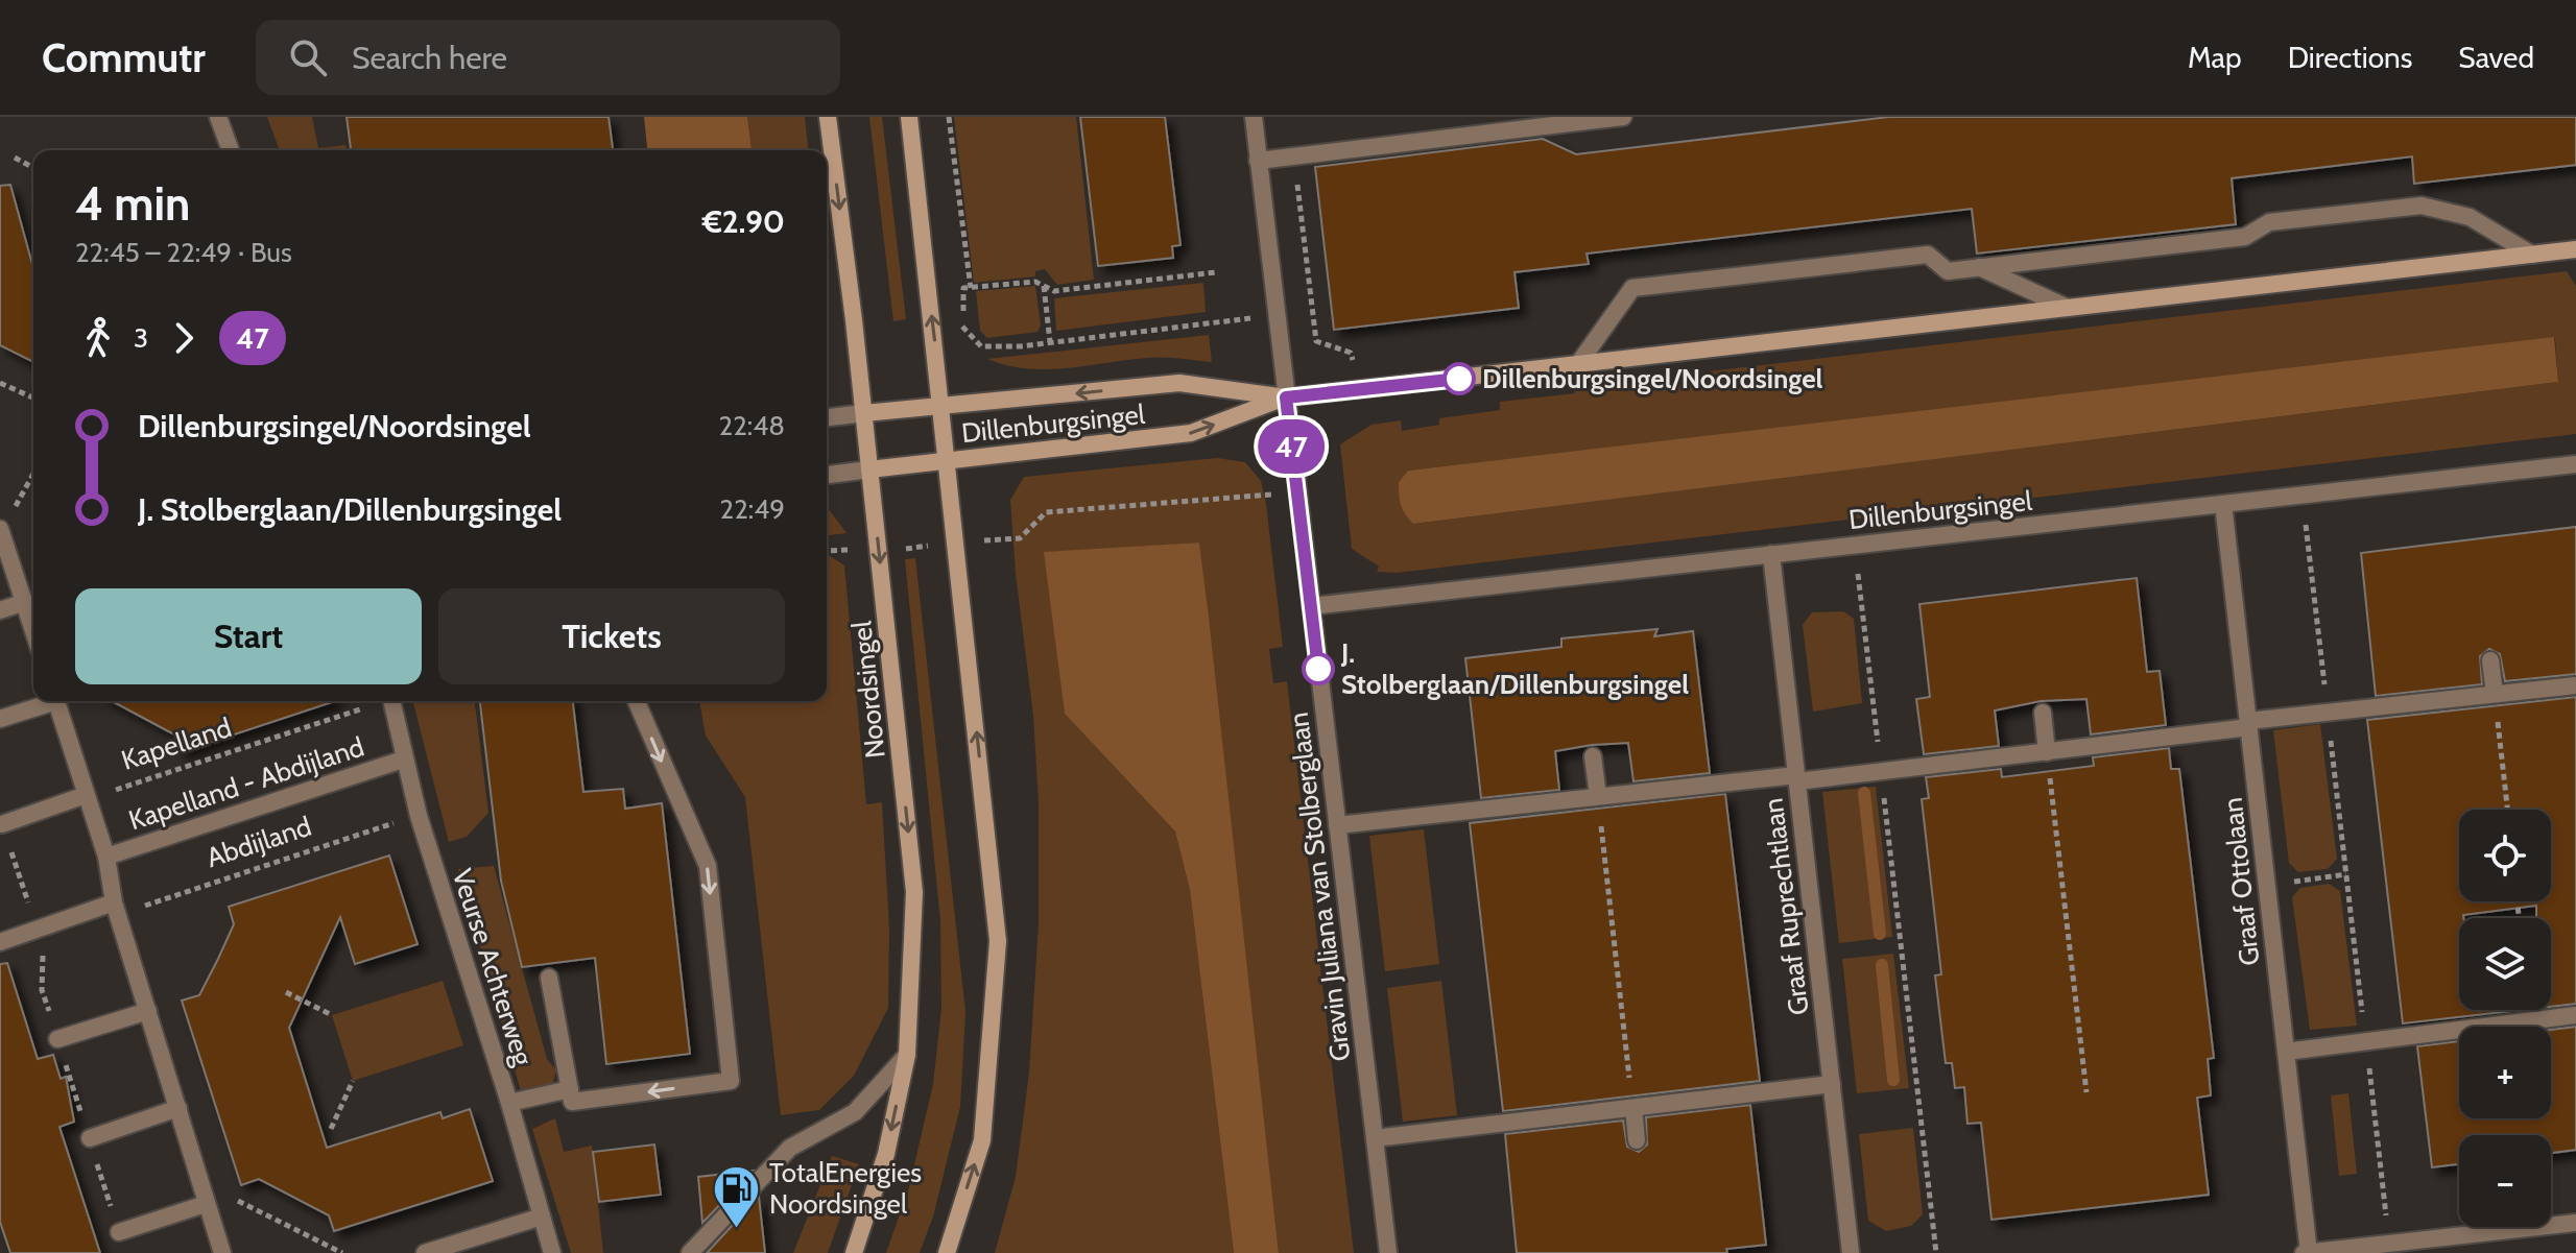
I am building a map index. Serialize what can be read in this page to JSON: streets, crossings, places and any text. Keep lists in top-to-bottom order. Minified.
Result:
{"streets":{"main road":["Dillenburgsingel","Noordsingel"],"street":["Kapelland - Abdijland","Graaf Ottolaan","Gravin Juliana van Stolberglaan","Graaf Ruprechtlaan","Veurse Achterweg"],"path":["Kapelland","Abdijland"]},"crossings":[["Dillenburgsingel","Noordsingel"],["Dillenburgsingel","Graaf Ottolaan"],["Dillenburgsingel","Gravin Juliana van Stolberglaan"],["Dillenburgsingel","Graaf Ruprechtlaan"],["Kapelland - Abdijland","Veurse Achterweg"],["Abdijland","Veurse Achterweg"]],"places":{"other":["Dillenburgsingel/Noordsingel","J. Stolberglaan/Dillenburgsingel"],"fuel station":["TotalEnergies Noordsingel"]},"lines":["bus line 47"],"page":{"header":"Commutr","search":"Search here","nav":["Map","Directions","Saved"],"on_map":"47","heading":["4 min","22:45 – 22:49 · Bus","€2.90"],"legs":["3","47"],"list":[{"name":"Dillenburgsingel/Noordsingel","value":"22:48"},{"name":"J. Stolberglaan/Dillenburgsingel","value":"22:49"}],"buttons":["Start","Tickets"],"map_buttons":["+","−"]}}
